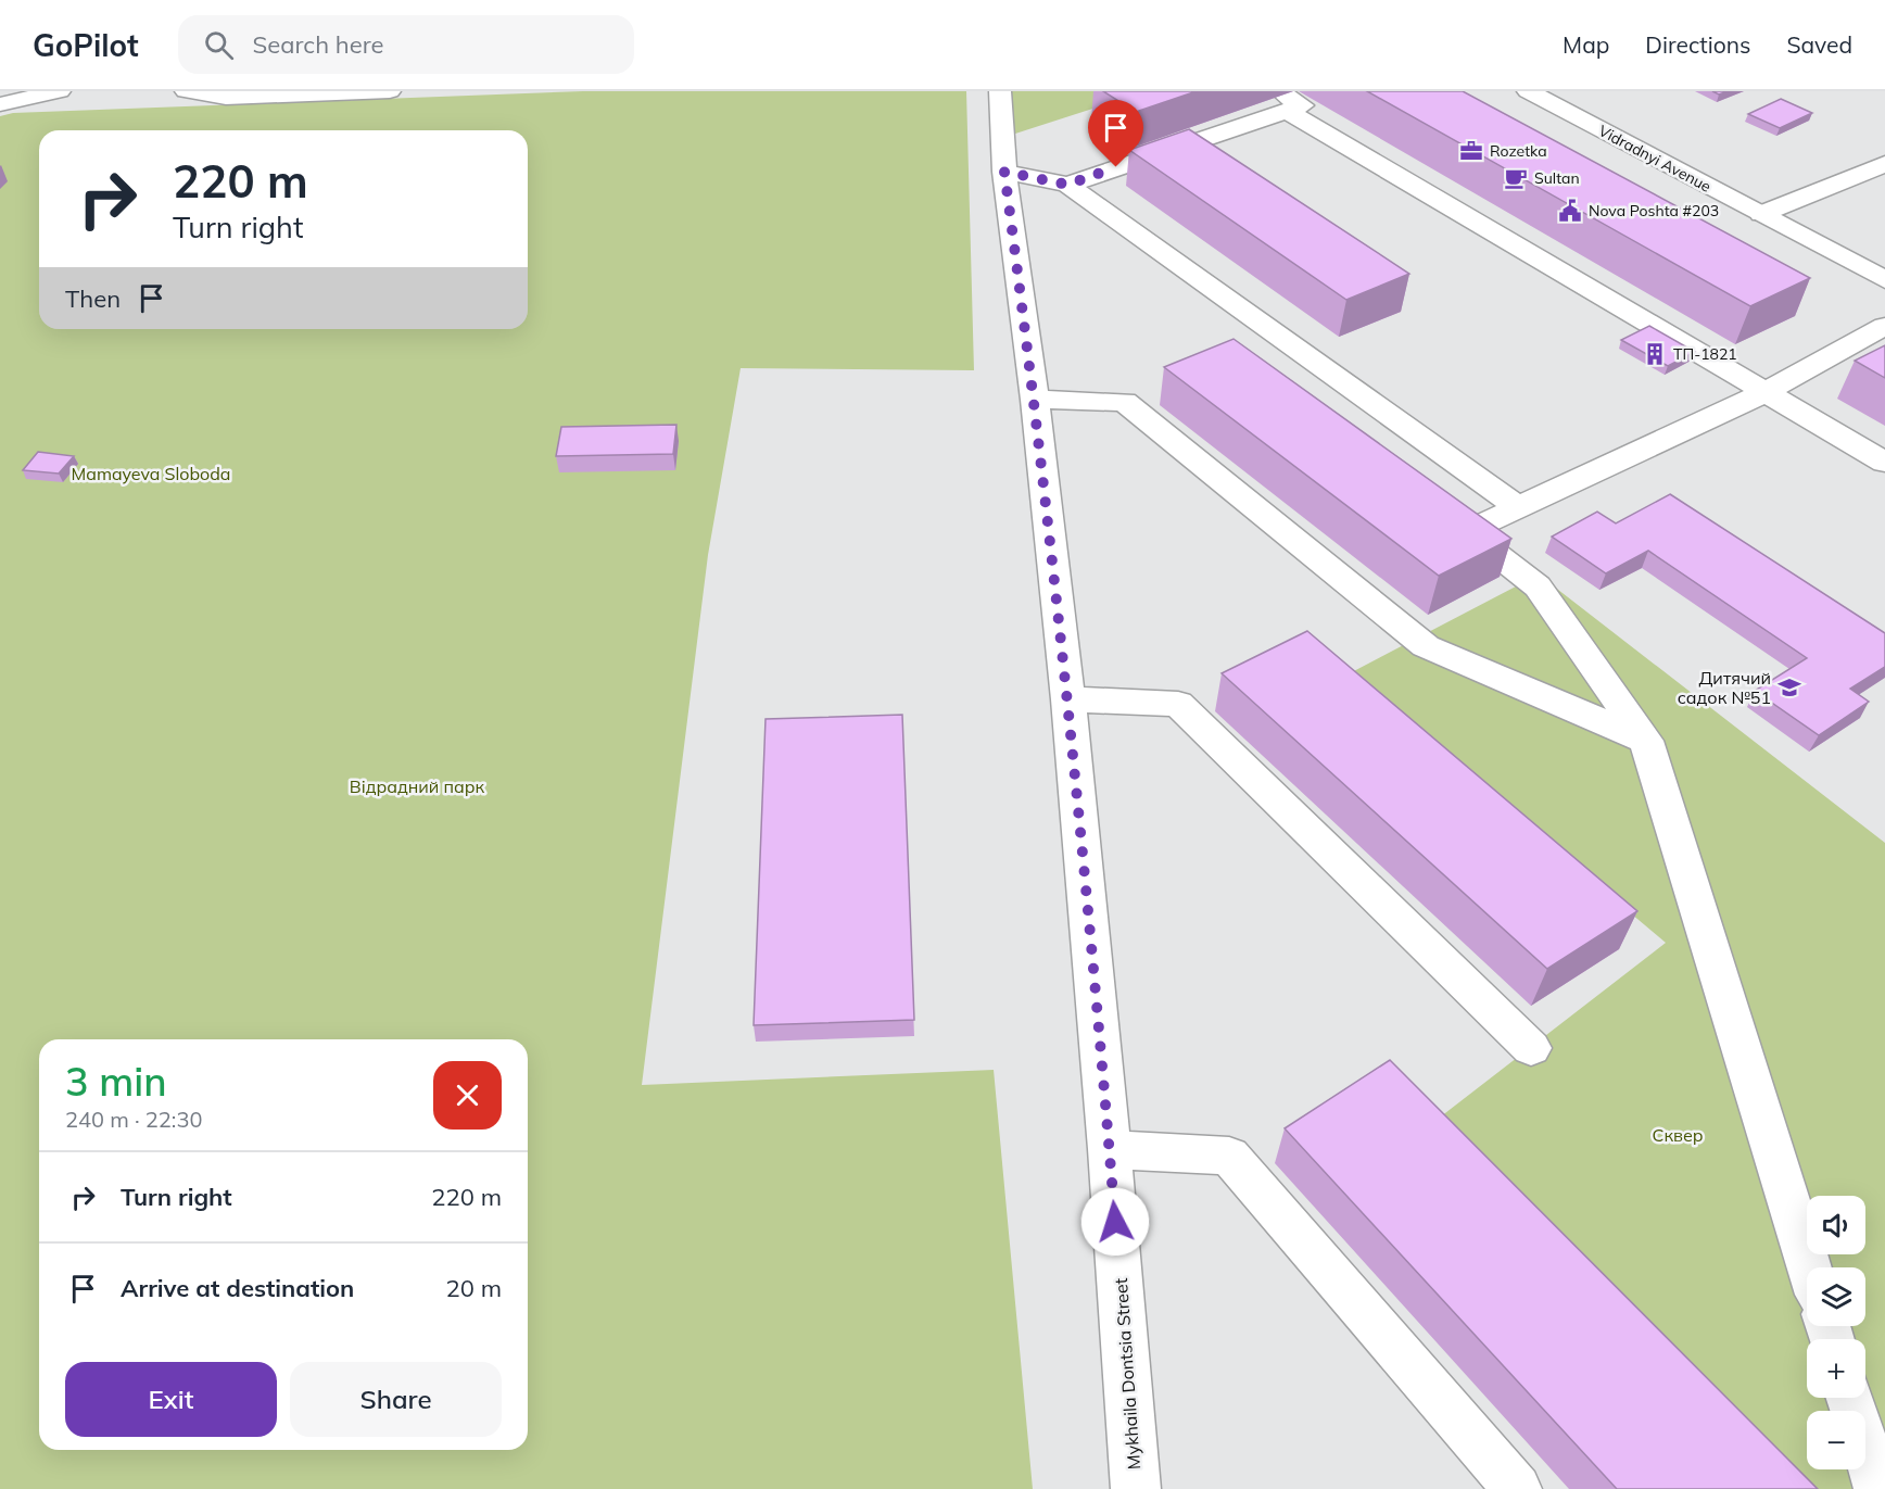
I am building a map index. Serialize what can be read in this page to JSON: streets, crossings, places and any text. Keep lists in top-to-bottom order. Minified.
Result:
{"streets":{"street":["Vidradnyi Avenue","Mykhaila Dontsia Street"]},"parks":["Mamayeva Sloboda","Відрадний парк","Сквер"],"places":{"office":["Rozetka"],"cafe":["Sultan"],"public building":["Nova Poshta #203"],"building":["ТП-1821"],"school or university":["Дитячий садок №51"]},"page":{"header":"GoPilot","search":"Search here","nav":["Map","Directions","Saved"],"turn":["220 m","Turn right"],"then":"Then","heading":["3 min","240 m · 22:30"],"list":[{"name":"Turn right","value":"220 m"},{"name":"Arrive at destination","value":"20 m"}],"map_buttons":["+","−"],"buttons":["Exit","Share"]}}
